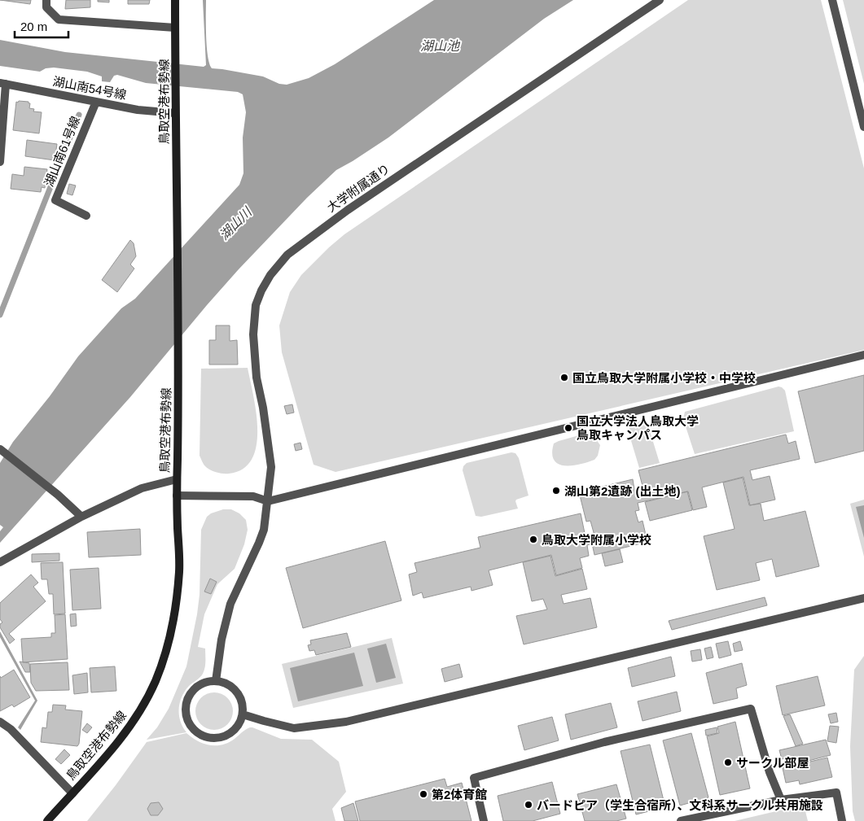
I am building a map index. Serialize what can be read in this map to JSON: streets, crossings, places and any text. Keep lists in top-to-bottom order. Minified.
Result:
{"streets":{"main road":["鳥取空港布勢線"],"street":["湖山南54号線","湖山南61号線","大学附属通り"]},"crossings":[["湖山南54号線","鳥取空港布勢線"],["湖山南54号線","湖山南61号線"]],"water":["湖山池","湖山川"],"places":["国立鳥取大学附属小学校・中学校","国立大学法人鳥取大学 鳥取キャンパス","湖山第2遺跡 (出土地)","鳥取大学附属小学校","サークル部屋","第2体育館","バードピア（学生合宿所）、文科系サークル共用施設"],"scale_bar":"20 m"}
